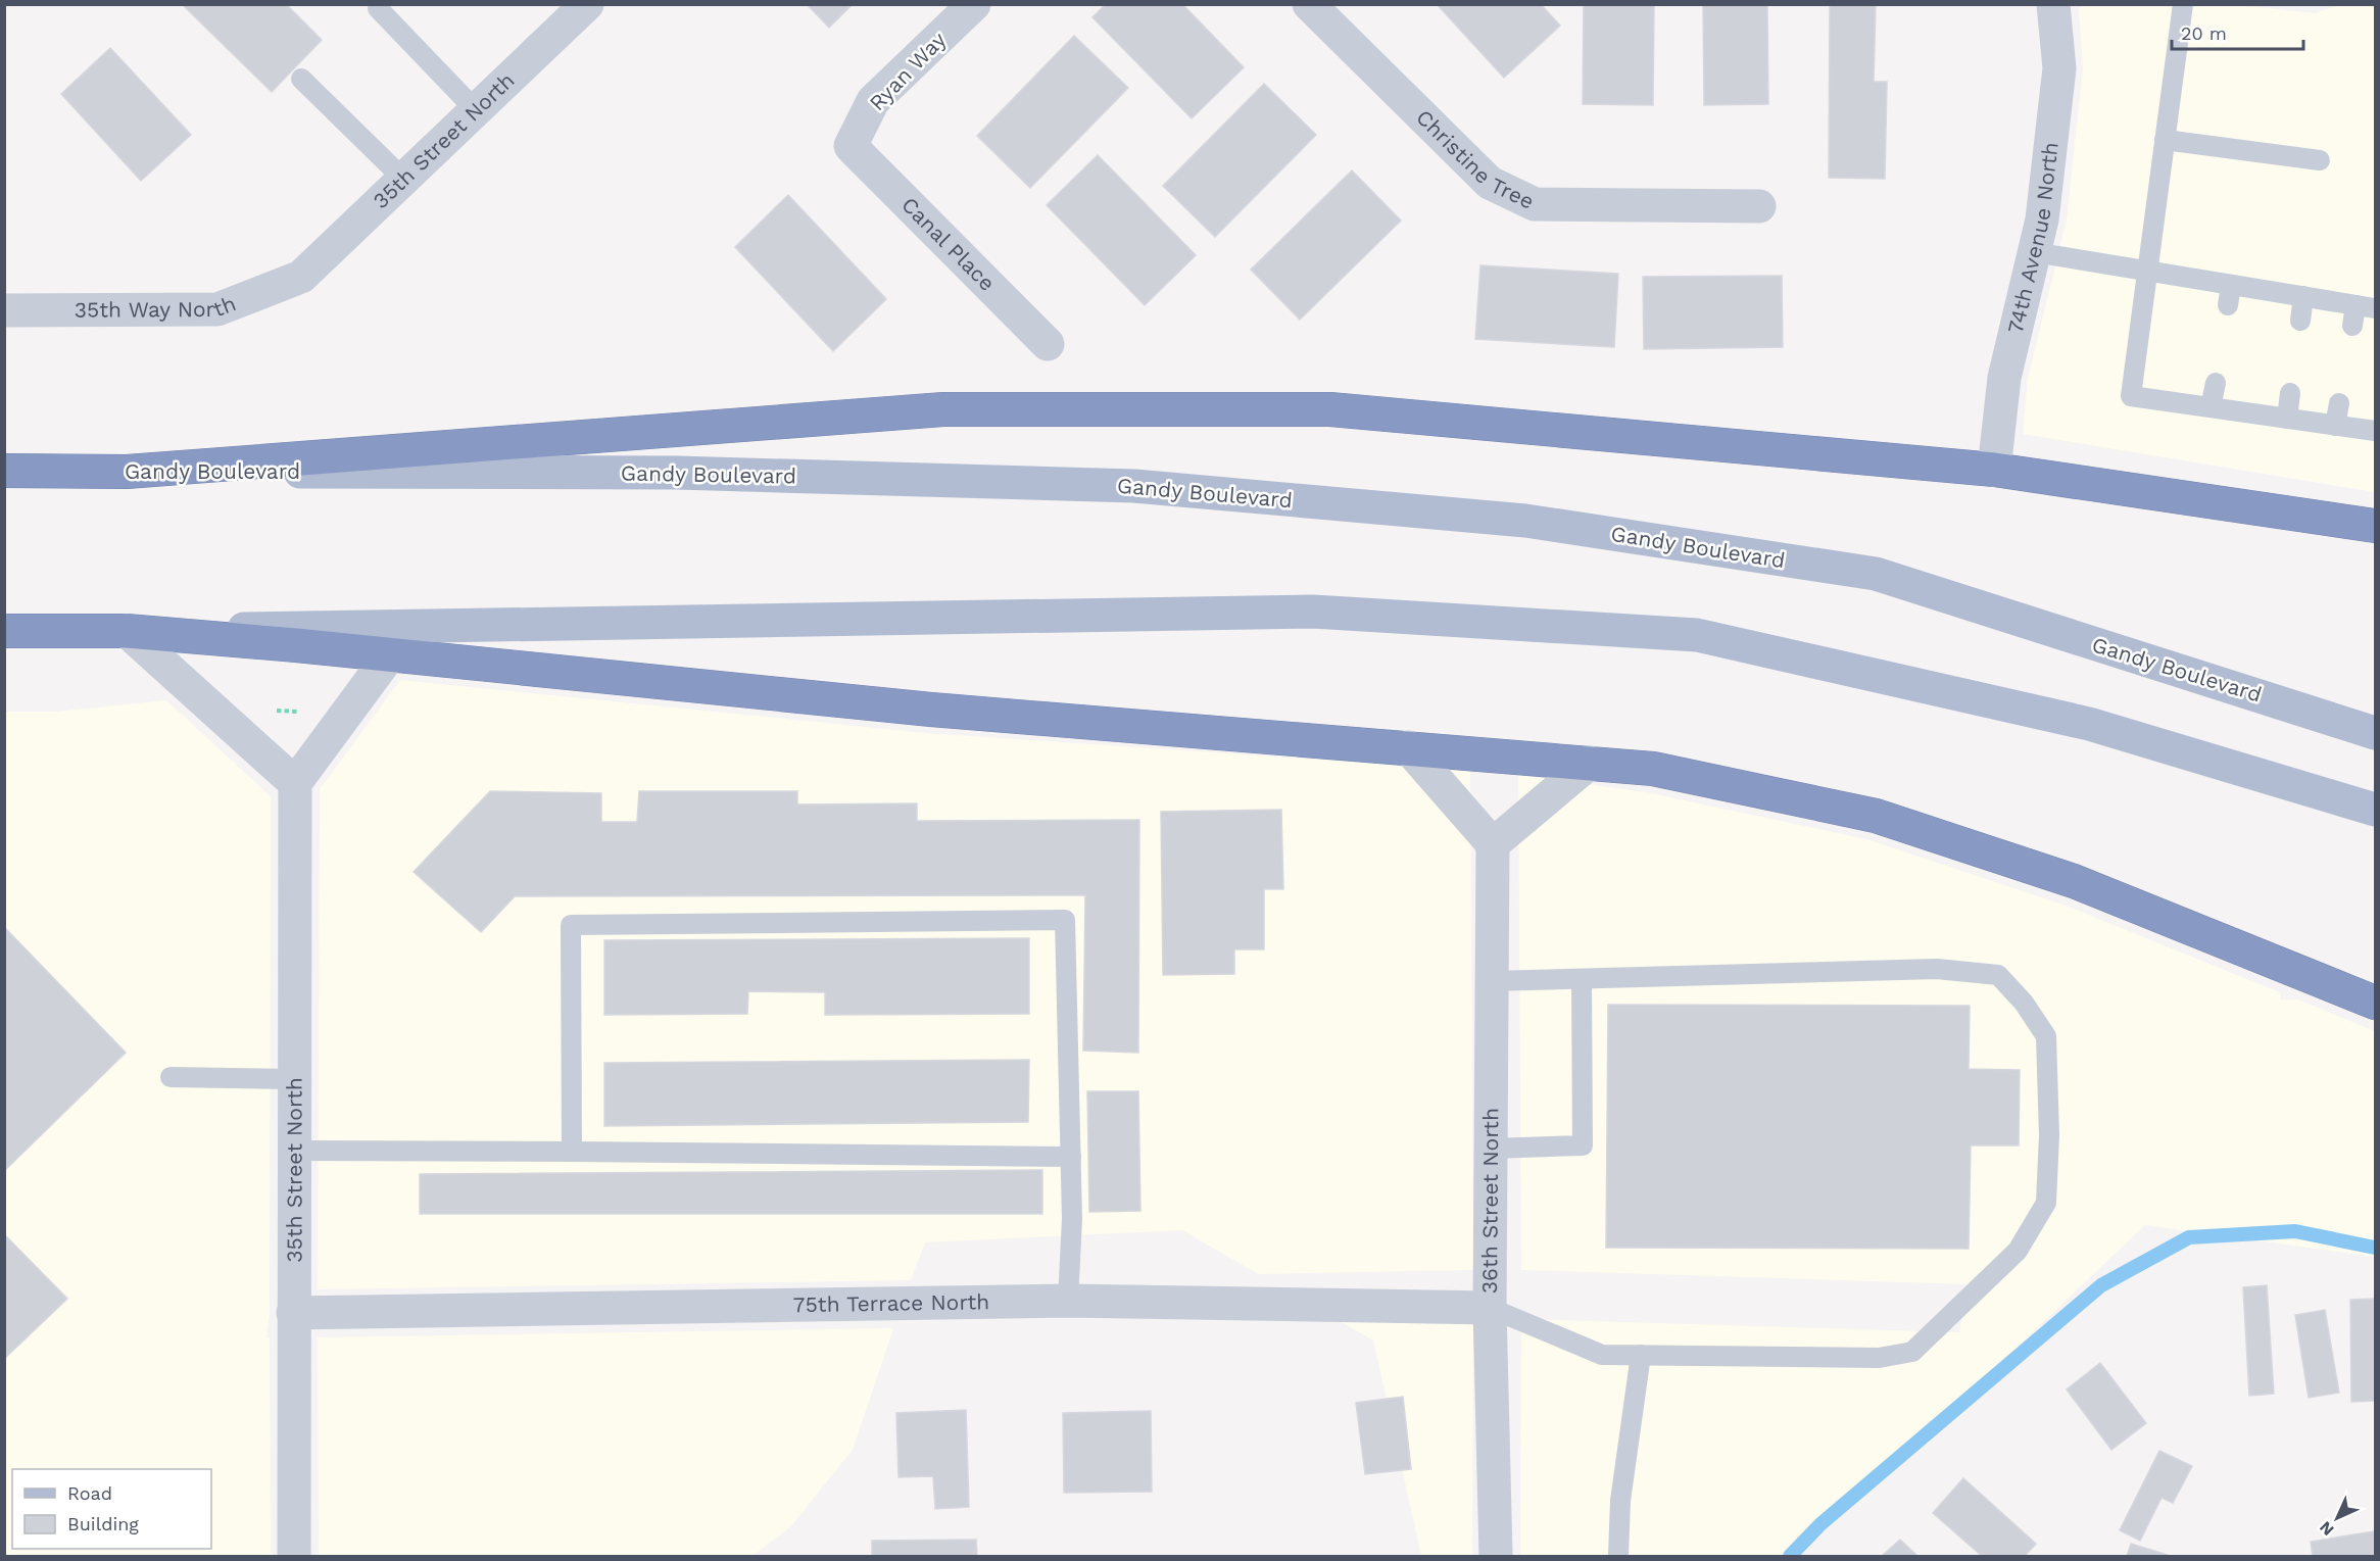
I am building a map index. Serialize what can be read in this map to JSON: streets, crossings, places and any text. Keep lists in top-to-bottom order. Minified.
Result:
{"streets":{"highway":["Gandy Boulevard"],"street":["Ryan Way","35th Street North","Christine Tree","74th Avenue North","Canal Place","35th Way North","36th Street North","75th Terrace North"]},"crossings":[["Ryan Way","Canal Place"],["35th Street North","35th Way North"],["35th Street North","75th Terrace North"],["36th Street North","75th Terrace North"]],"legend":["Road","Building"],"scale_bar":"20 m","north":"bottom left"}
